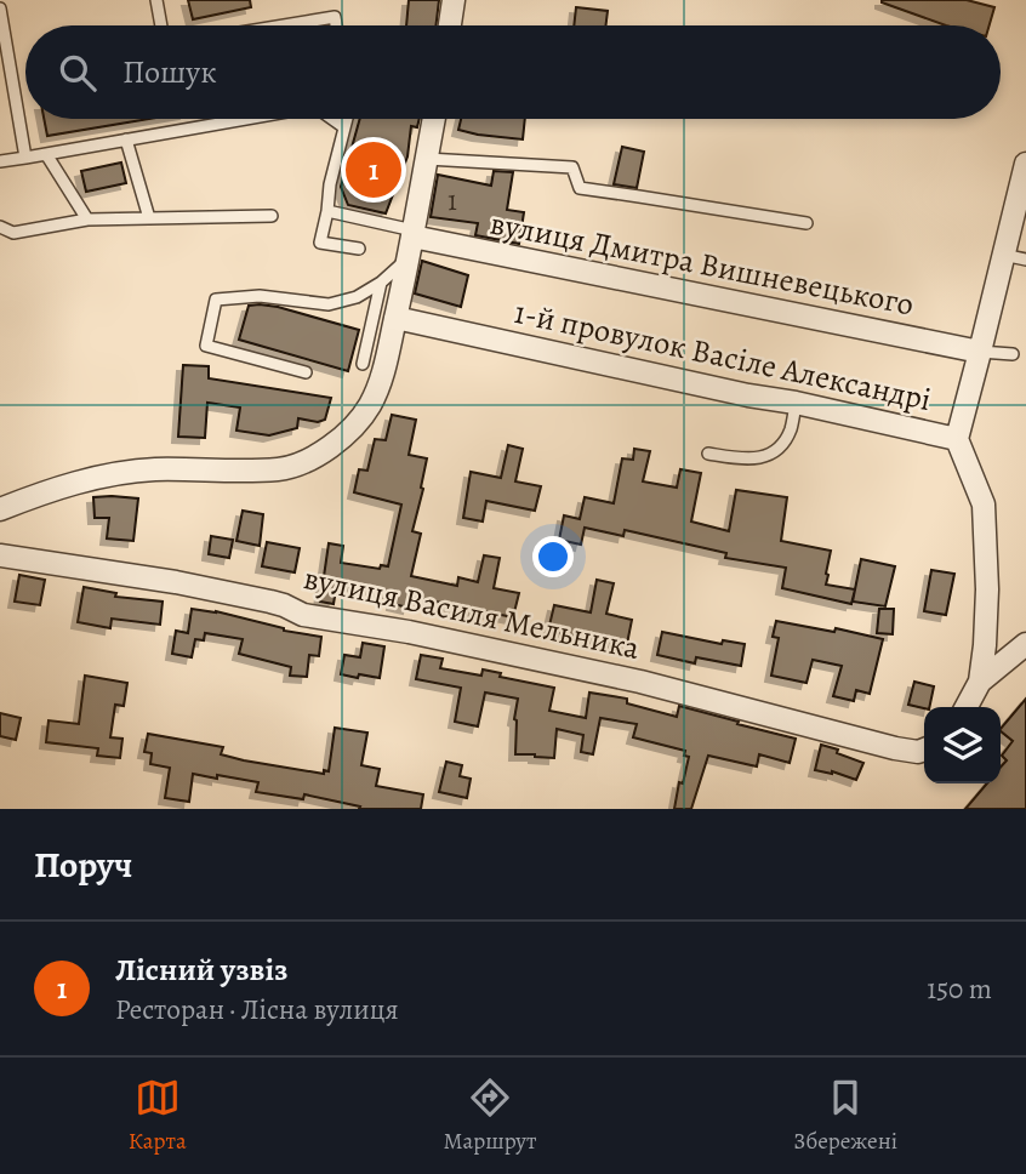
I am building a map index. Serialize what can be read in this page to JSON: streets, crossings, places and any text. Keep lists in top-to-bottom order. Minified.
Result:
{"streets":{"street":["вулиця Дмитра Вишневецького","1-й провулок Васіле Александрі","вулиця Василя Мельника"]},"crossings":[["вулиця Дмитра Вишневецького","1-й провулок Васіле Александрі"]],"house_numbers":["1"],"page":{"search":"Пошук","pins":"1","heading":"Поруч","list":[{"mark":"1","name":"Лісний узвіз","note":"Ресторан · Лісна вулиця","value":"150 m"}],"nav":["Карта","Маршрут","Збережені"]}}
